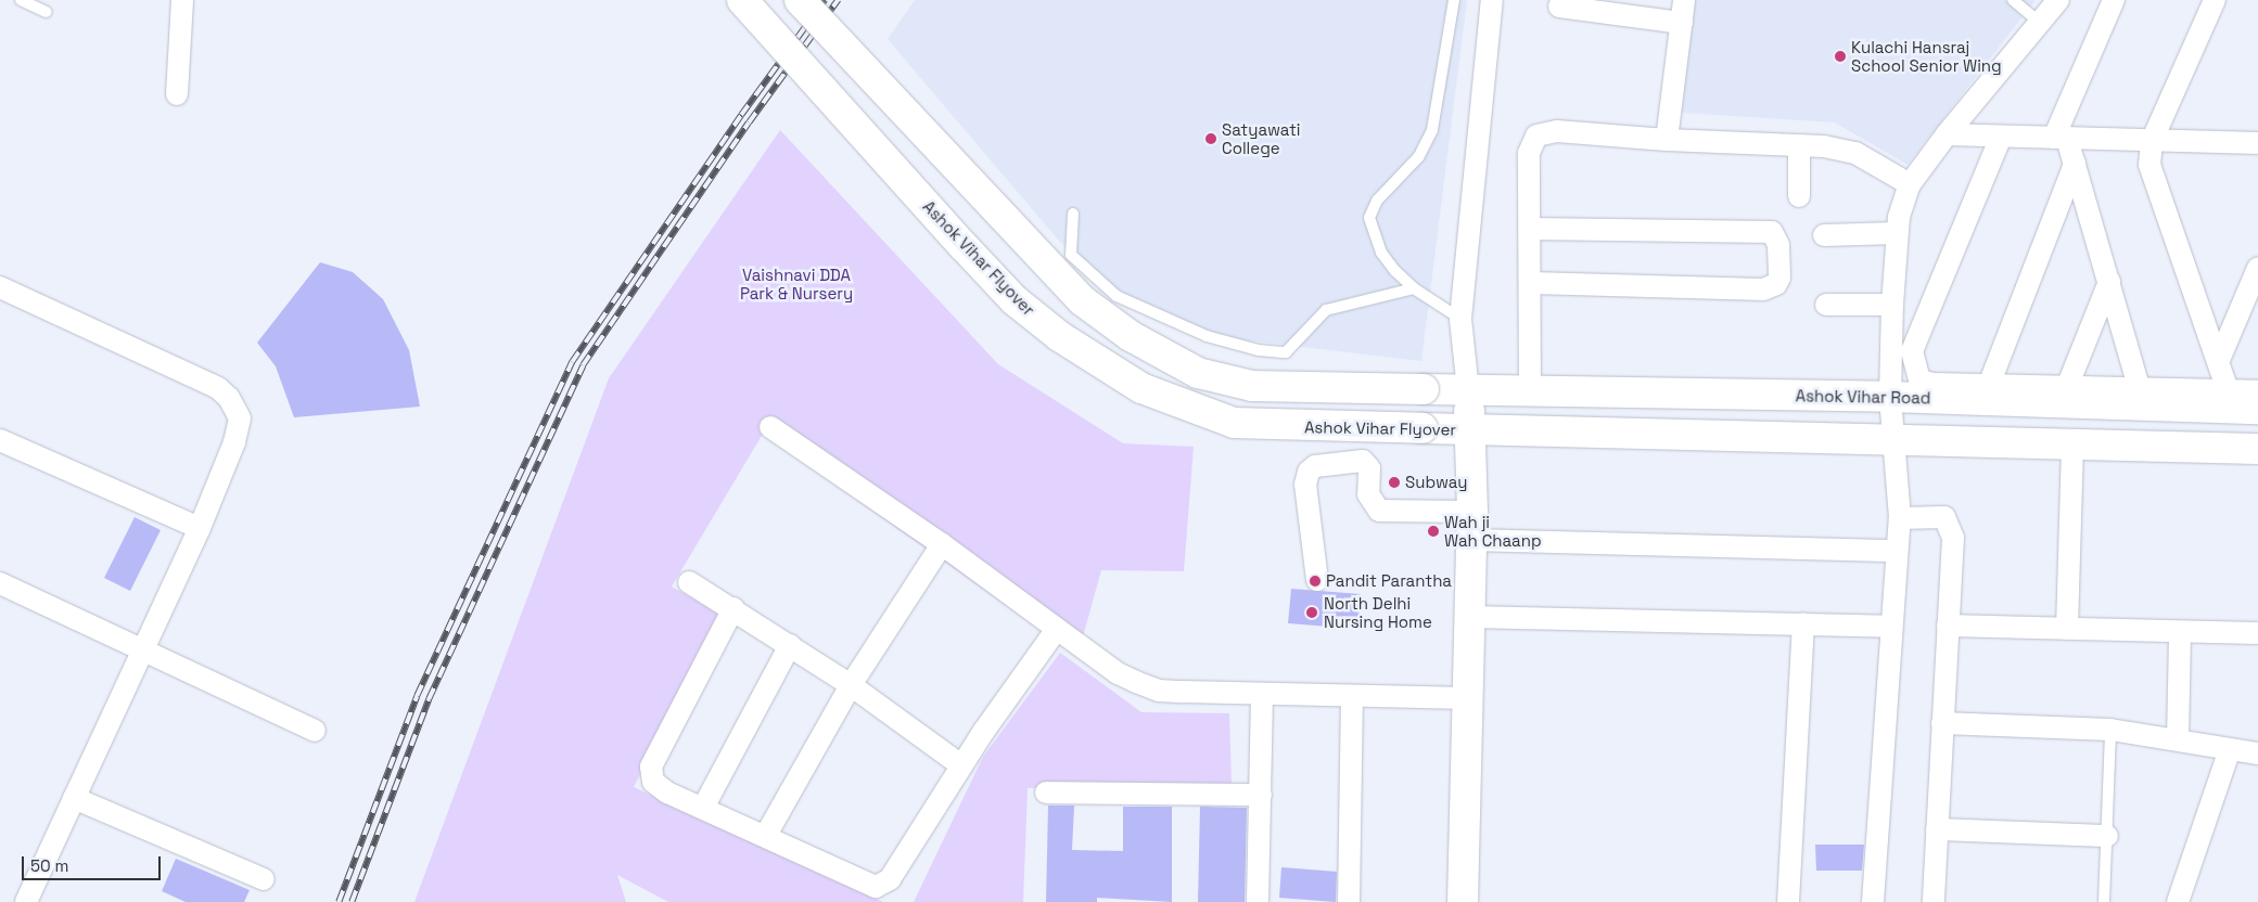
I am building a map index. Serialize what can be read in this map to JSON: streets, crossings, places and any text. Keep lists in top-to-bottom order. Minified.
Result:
{"streets":{"main road":["Ashok Vihar Flyover","Ashok Vihar Road"]},"parks":["Vaishnavi DDA Park & Nursery"],"places":["Kulachi Hansraj School Senior Wing","Satyawati College","Subway","Wah ji Wah Chaanp","Pandit Parantha","North Delhi Nursing Home"],"scale_bar":"50 m"}
